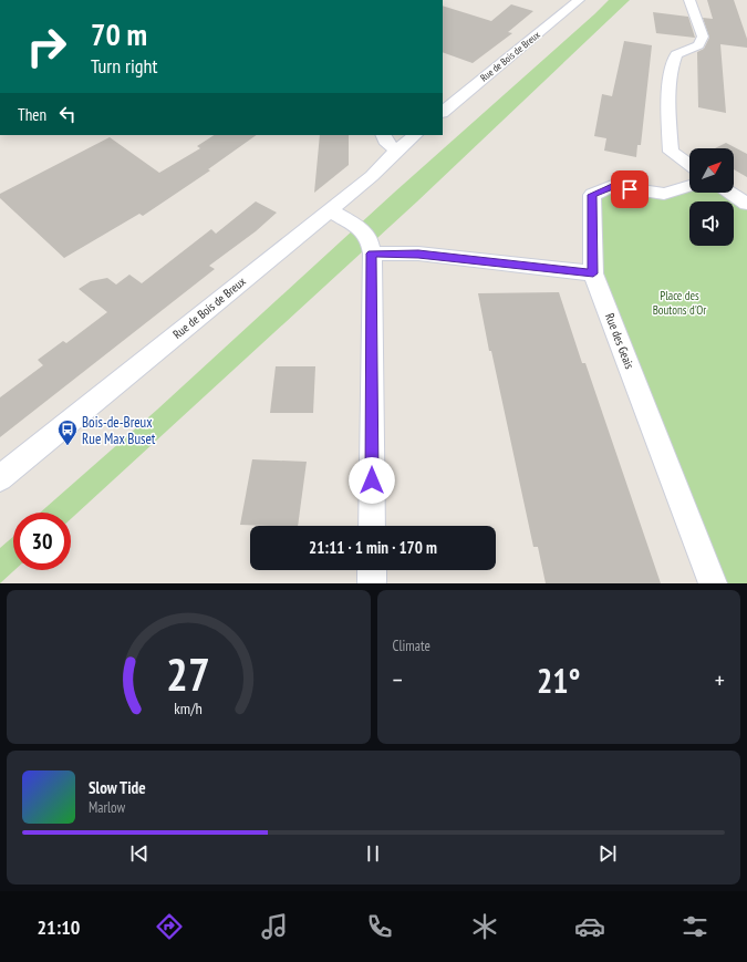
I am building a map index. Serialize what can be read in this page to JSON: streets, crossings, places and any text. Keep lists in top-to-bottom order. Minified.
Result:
{"streets":{"street":["Rue de Bois de Breux","Rue des Geais"]},"parks":["Place des Boutons d'Or"],"places":{"bus stop":["Bois-de-Breux Rue Max Buset"]},"north":"top right","page":{"turn":["70 m","Turn right"],"then":"Then","limit":"30","trip":"21:11 · 1 min · 170 m","tile":"Climate","heat":["−","21°","+"],"song":["Slow Tide","Marlow"],"tabs":"21:10","gauge":["27","km/h"]}}
